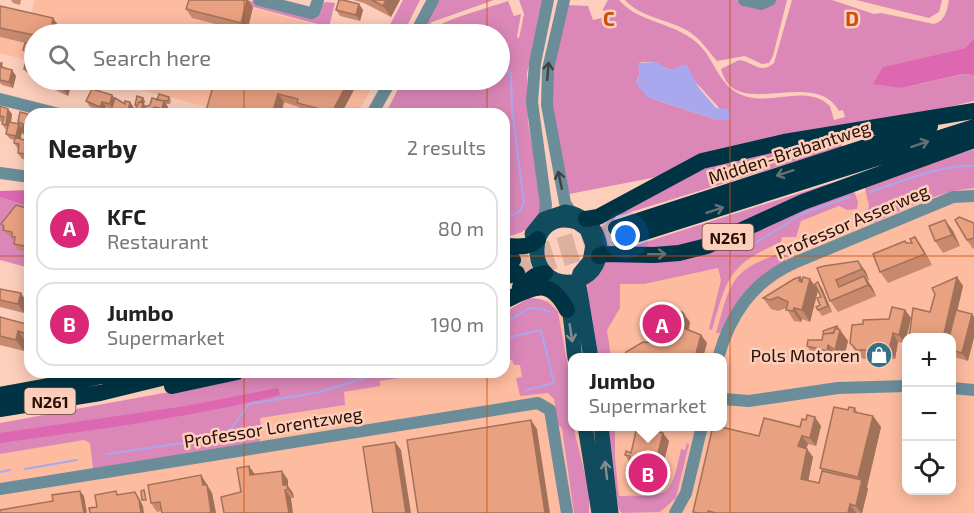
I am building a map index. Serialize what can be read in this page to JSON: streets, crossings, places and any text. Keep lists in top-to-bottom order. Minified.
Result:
{"streets":{"highway":["Midden-Brabantweg","N261"],"street":["Professor Asserweg","Professor Lorentzweg"]},"crossings":[["Midden-Brabantweg","N261"]],"places":{"shop":["Pols Motoren"]},"page":{"search":"Search here","heading":["Nearby","2 results"],"list":[{"mark":"A","name":"KFC","note":"Restaurant","value":"80 m"},{"mark":"B","name":"Jumbo","note":"Supermarket","value":"190 m"}],"pins":["A","B"],"map_buttons":["+","−"],"popup":["Jumbo","Supermarket"]},"grid":{"columns":["C","D"]}}
